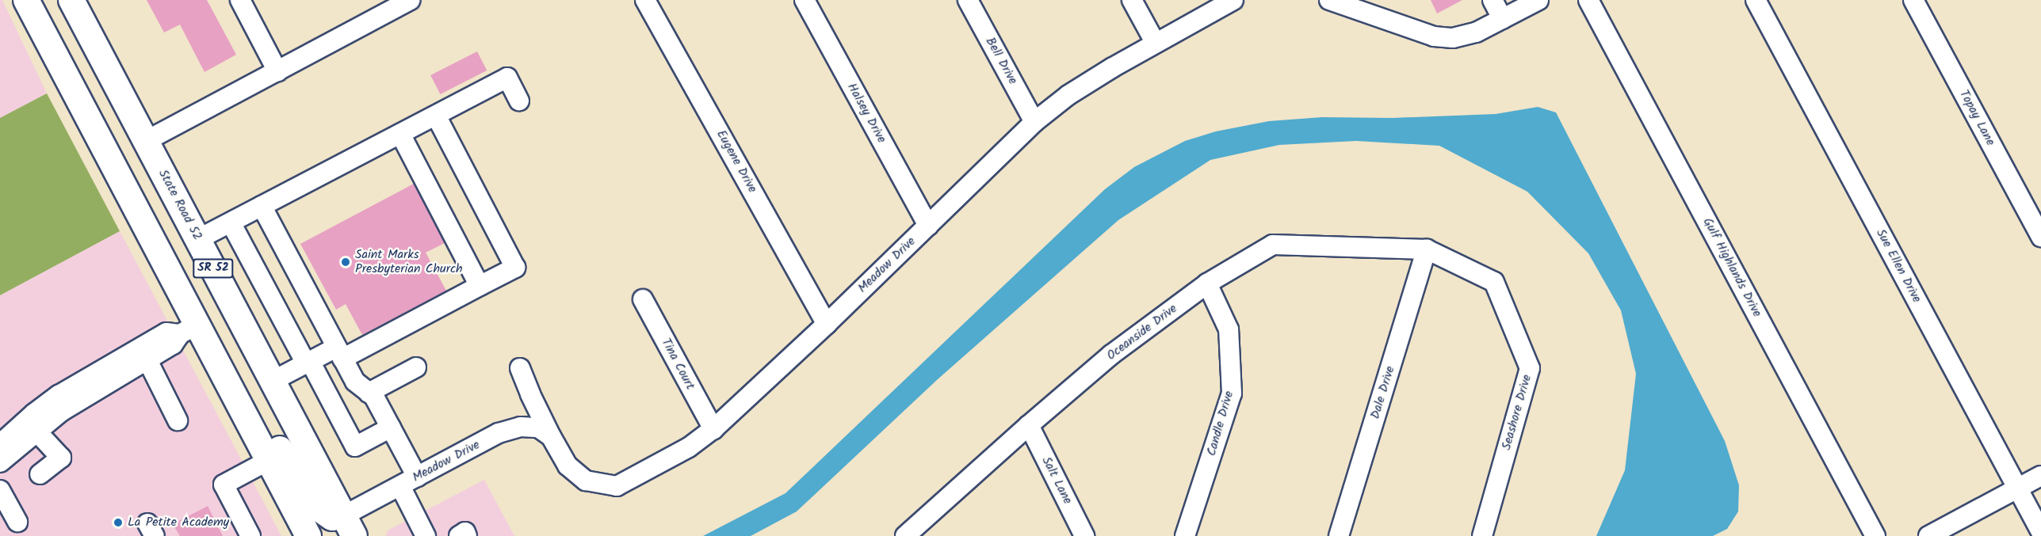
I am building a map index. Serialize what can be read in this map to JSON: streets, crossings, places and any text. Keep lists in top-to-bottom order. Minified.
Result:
{"streets":{"main road":["State Road 52","SR 52"],"street":["Bell Drive","Halsey Drive","Topay Lane","Eugene Drive","Meadow Drive","Sue Ellen Drive","Gulf Highlands Drive","Oceanside Drive","Tina Court","Dale Drive","Seashore Drive","Candle Drive","Salt Lane"]},"crossings":[["Bell Drive","Meadow Drive"],["Halsey Drive","Meadow Drive"],["Eugene Drive","Meadow Drive"],["State Road 52","Meadow Drive"],["Meadow Drive","Tina Court"],["Oceanside Drive","Dale Drive"],["Oceanside Drive","Seashore Drive"],["Oceanside Drive","Candle Drive"],["Oceanside Drive","Salt Lane"],["Dale Drive","Seashore Drive"]],"places":["Saint Marks Presbyterian Church","La Petite Academy"]}
